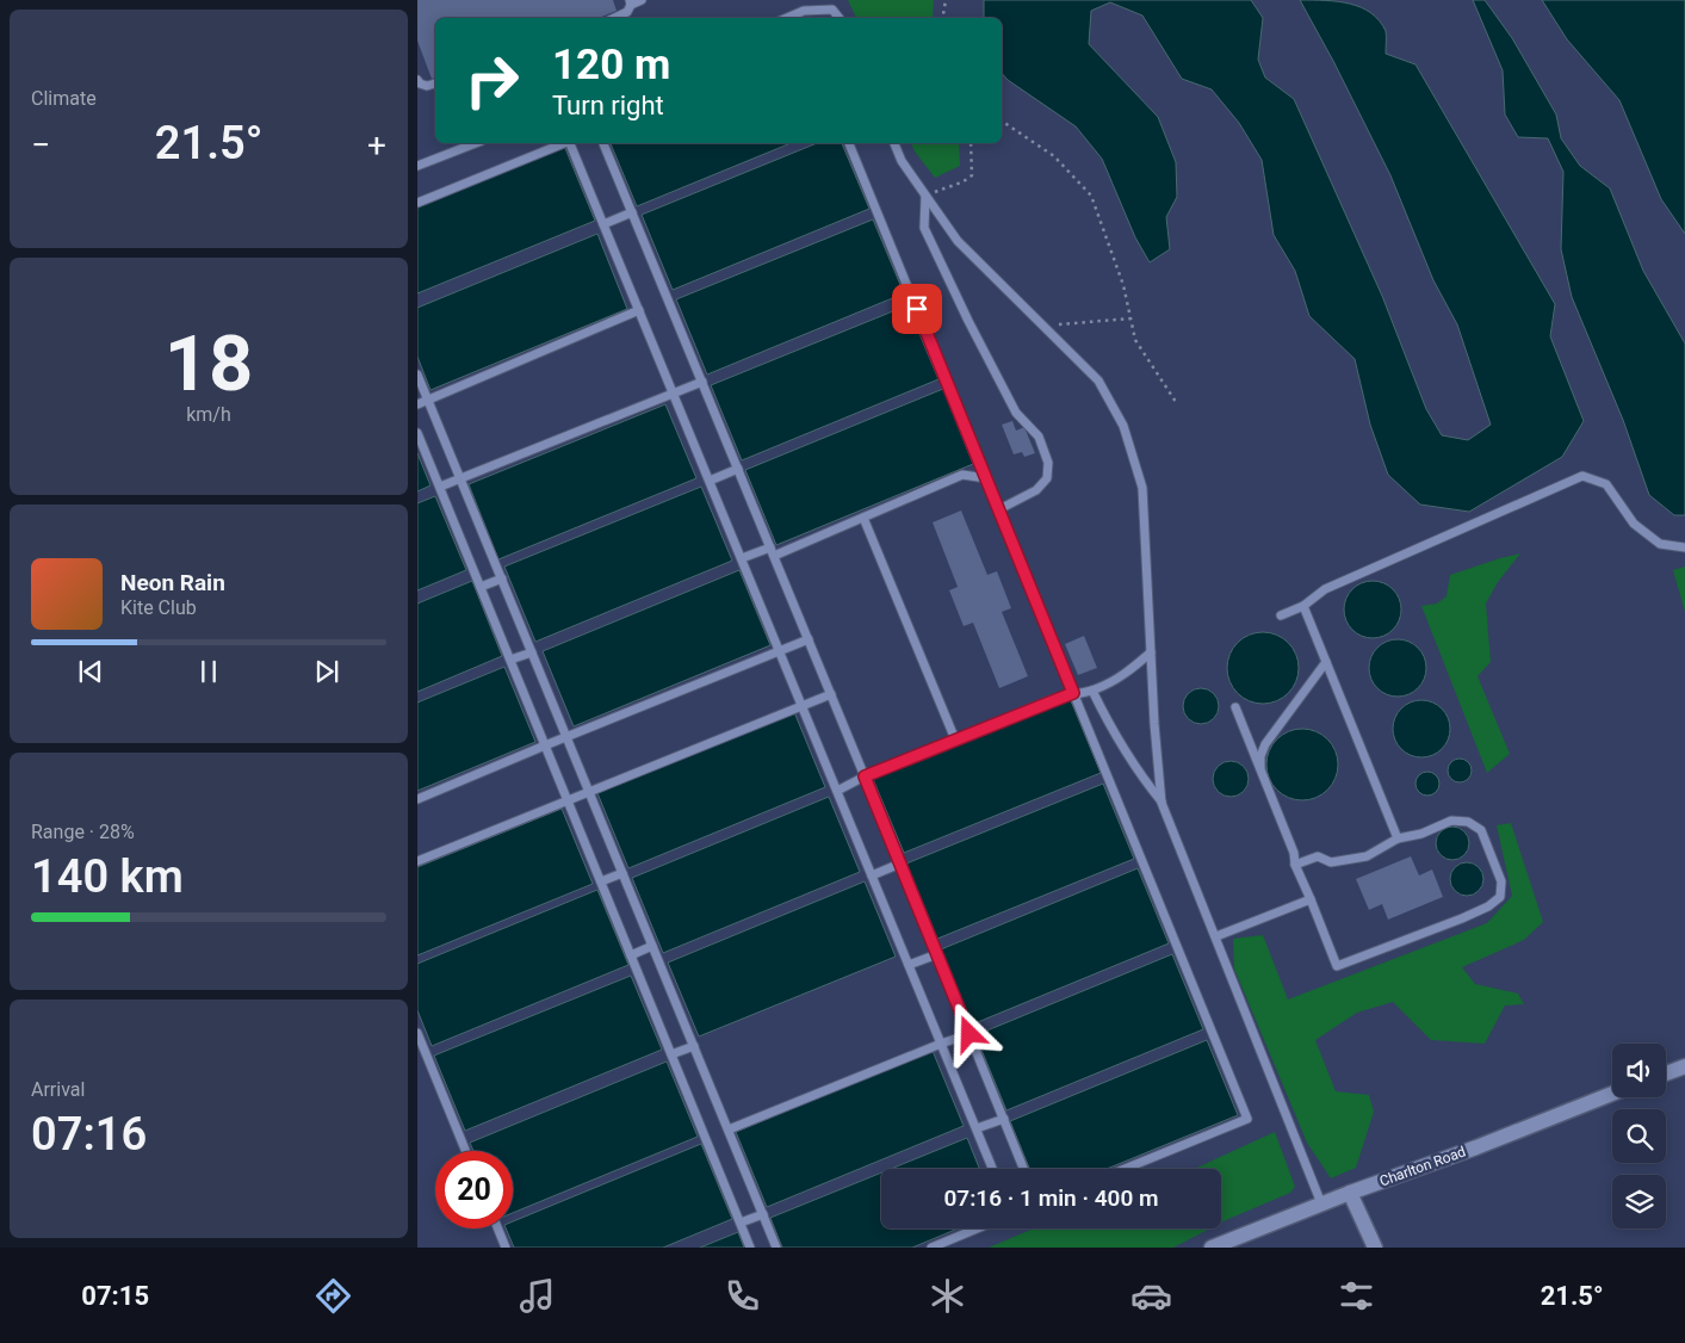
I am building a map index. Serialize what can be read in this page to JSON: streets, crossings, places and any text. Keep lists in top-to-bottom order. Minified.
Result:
{"streets":{"street":["Charlton Road"]},"page":{"tile":["Climate",["18","km/h"],["Range · 28%","140 km"],["Arrival","07:16"]],"turn":["120 m","Turn right"],"heat":["−","21.5°","+"],"song":["Neon Rain","Kite Club"],"limit":"20","trip":"07:16 · 1 min · 400 m","tabs":["07:15","21.5°"]}}
